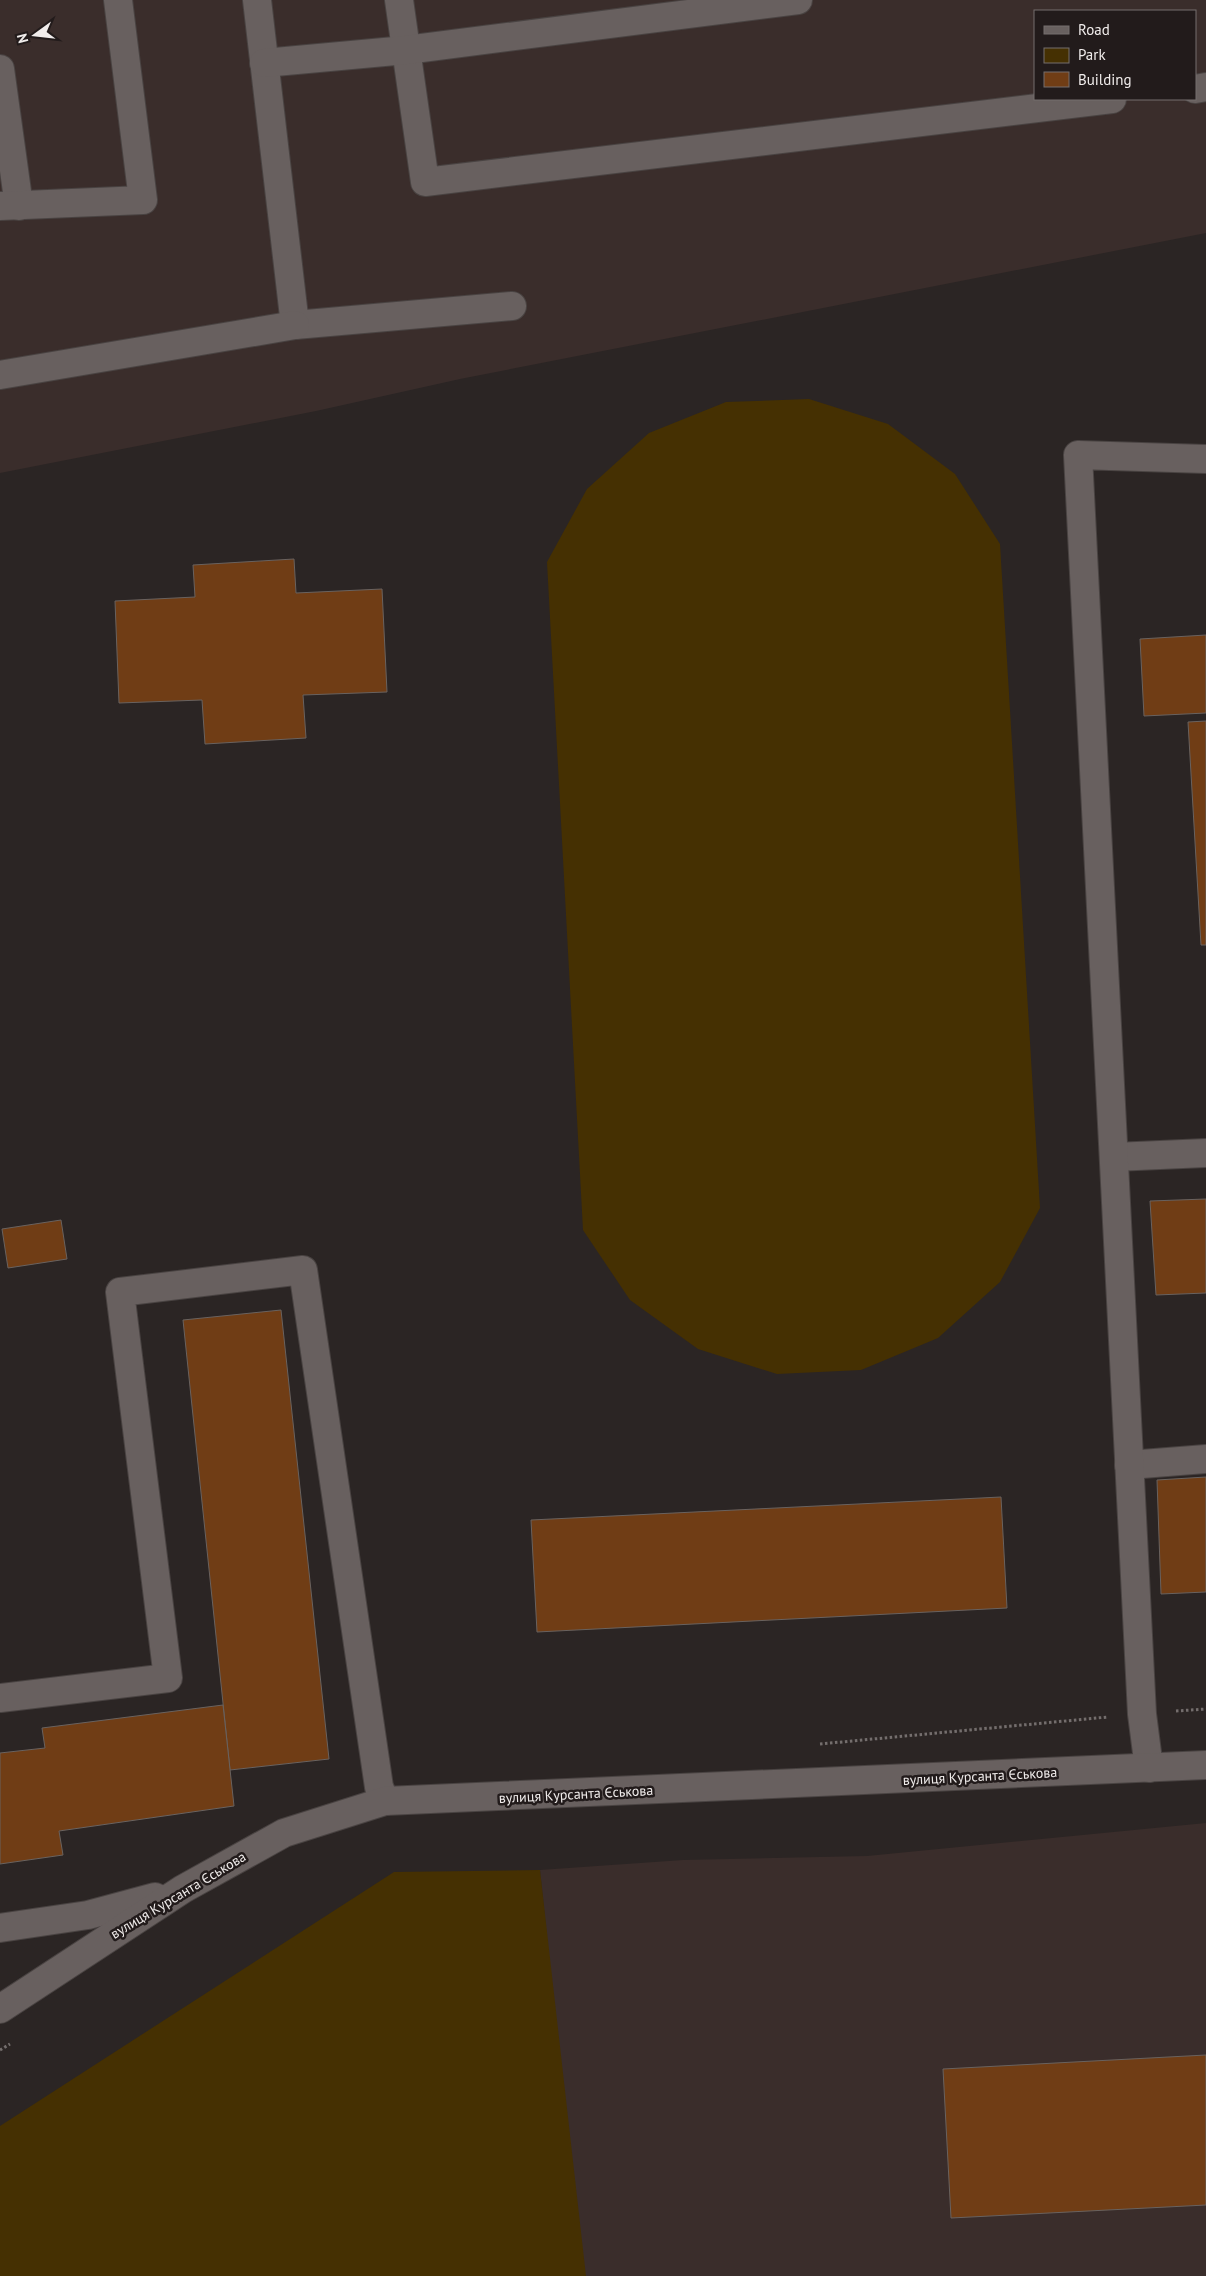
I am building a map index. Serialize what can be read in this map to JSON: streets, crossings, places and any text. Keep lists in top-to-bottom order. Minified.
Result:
{"streets":{"street":["вулиця Курсанта Єськова"]},"legend":["Road","Park","Building"],"north":"left"}
